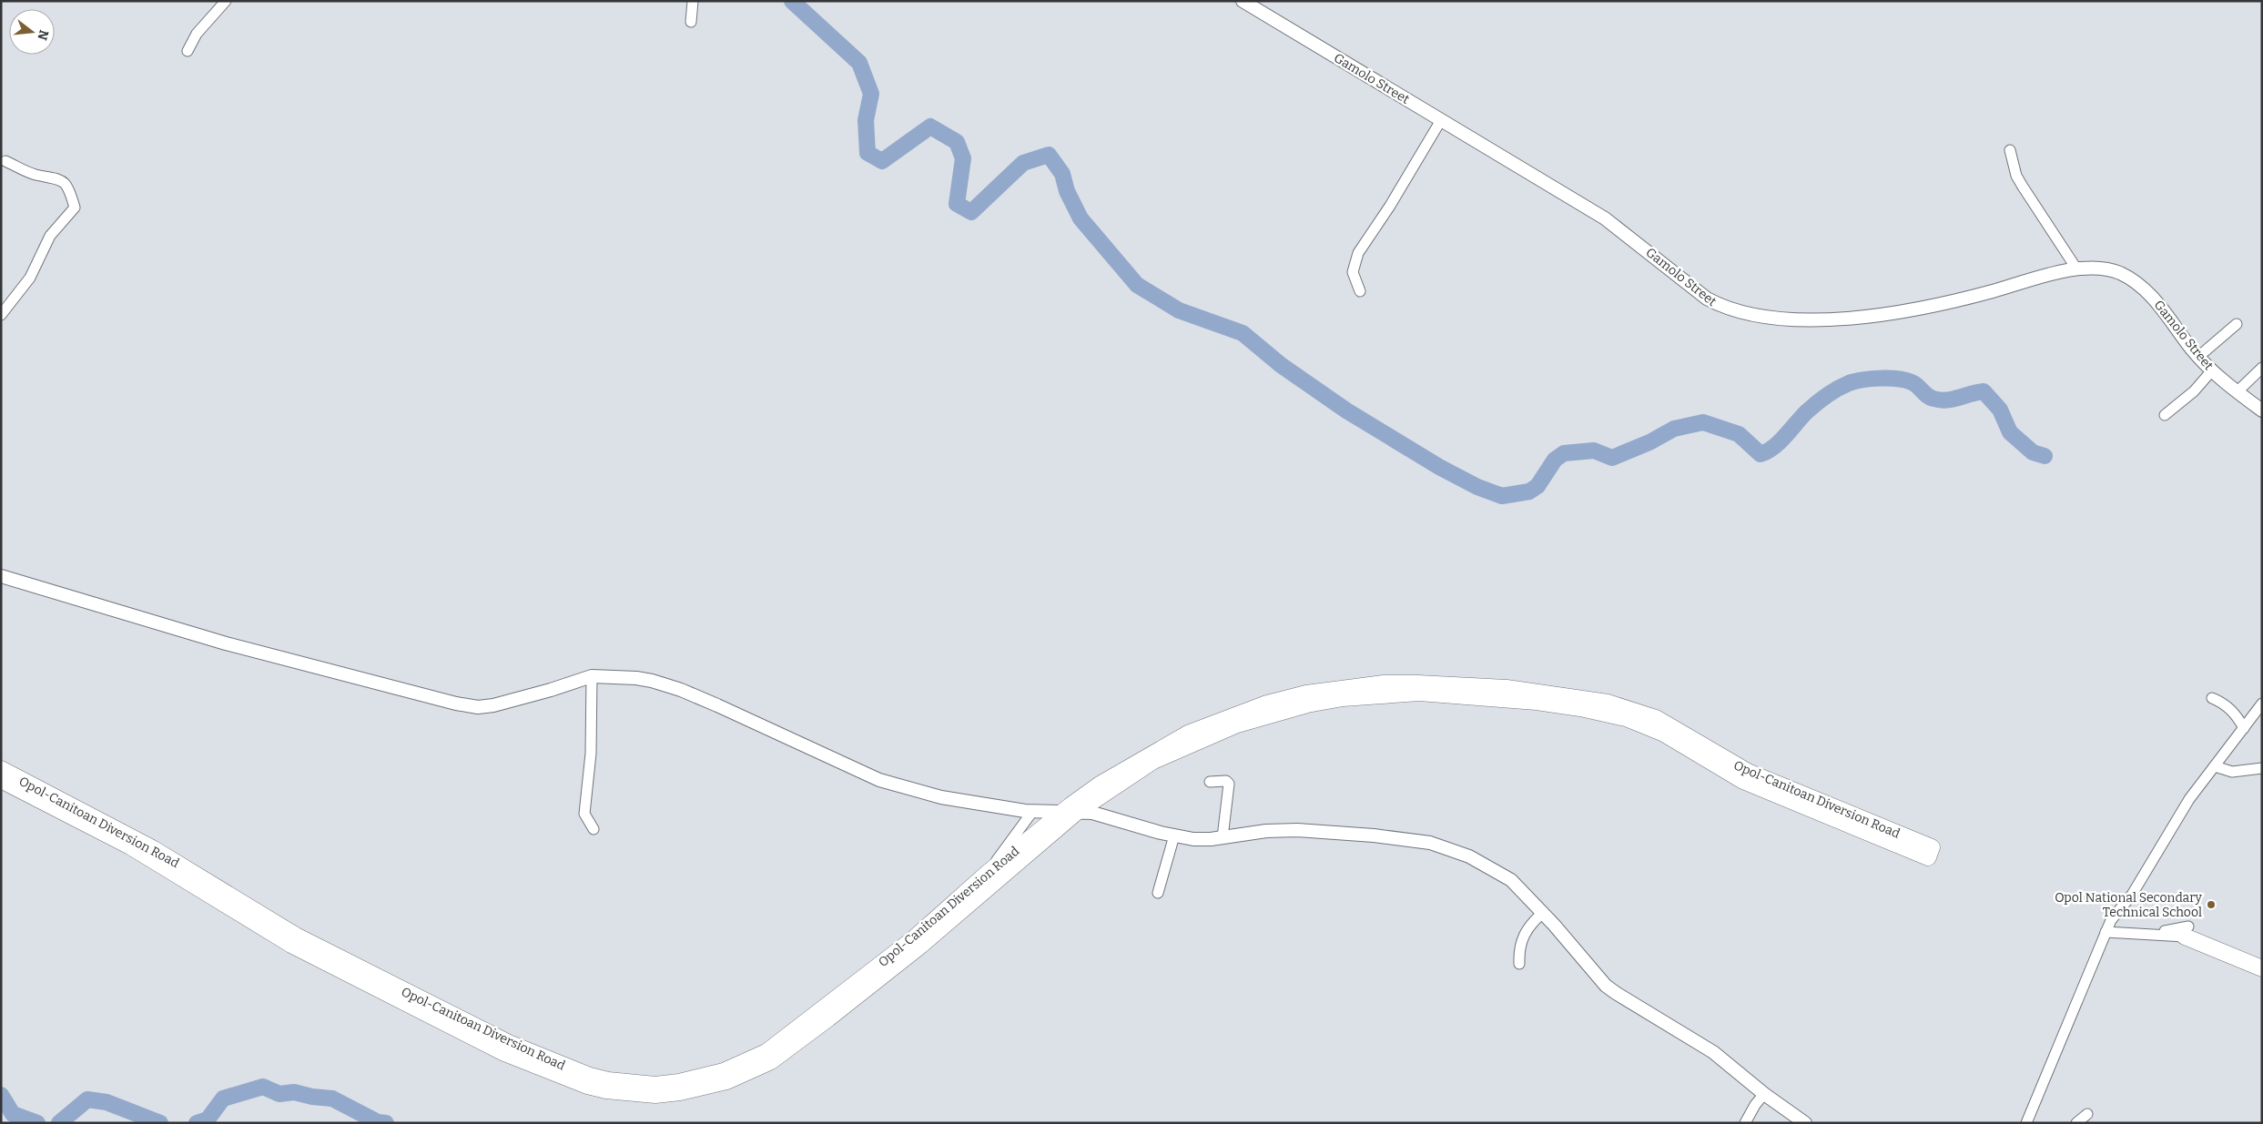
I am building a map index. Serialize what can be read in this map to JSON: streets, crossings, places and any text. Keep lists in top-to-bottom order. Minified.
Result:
{"streets":{"main road":["Opol-Canitoan Diversion Road"],"street":["Gamolo Street"]},"places":["Opol National Secondary Technical School"],"north":"right"}
